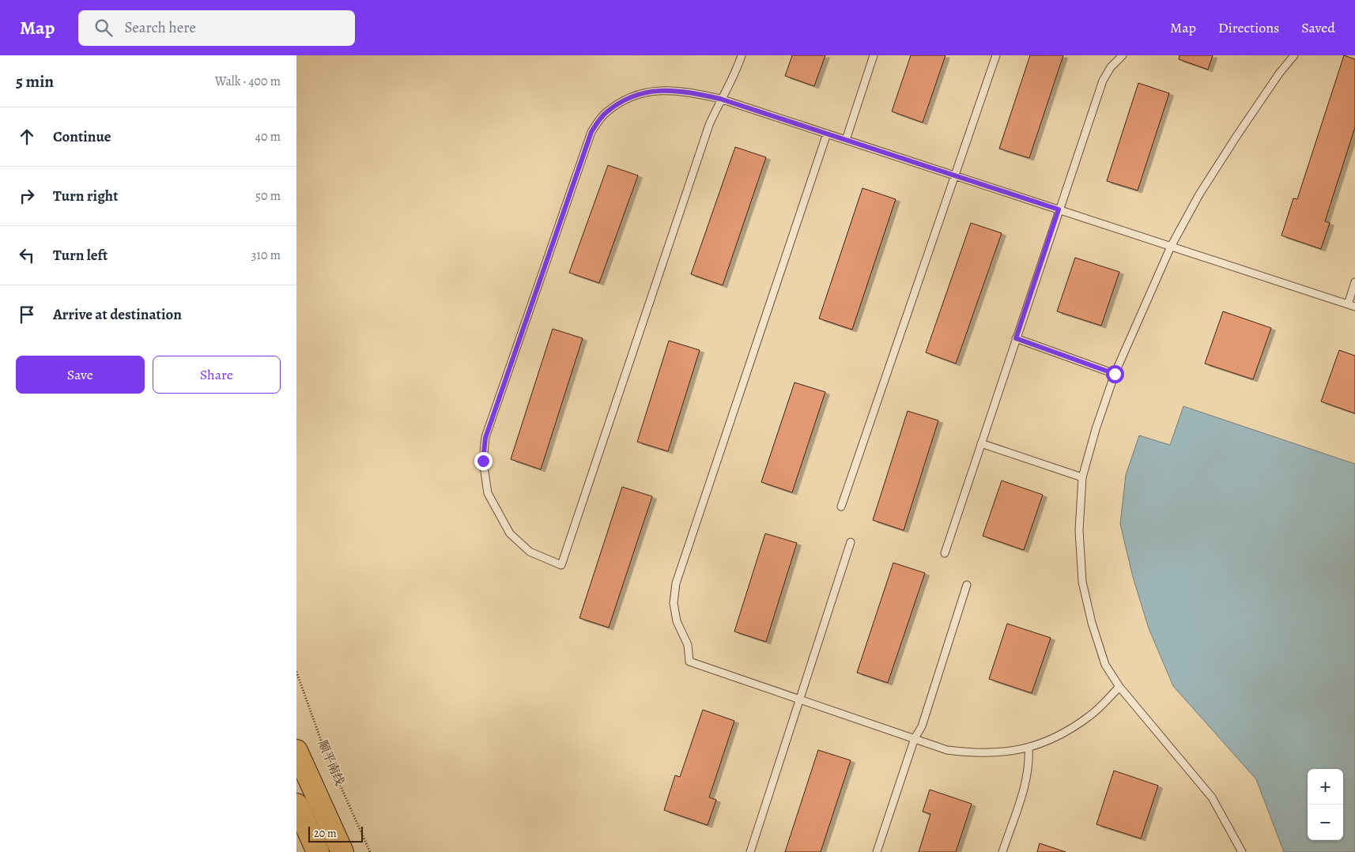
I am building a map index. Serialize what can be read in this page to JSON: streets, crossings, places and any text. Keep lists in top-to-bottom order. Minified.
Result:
{"streets":{"path":["顺平南线"]},"scale_bar":"20 m","page":{"header":"Map","search":"Search here","nav":["Map","Directions","Saved"],"heading":["5 min","Walk · 400 m"],"list":[["Continue","40 m"],["Turn right","50 m"],["Turn left","310 m"],"Arrive at destination"],"buttons":["Save","Share"],"map_buttons":["+","−"],"scale":"20 m"}}
